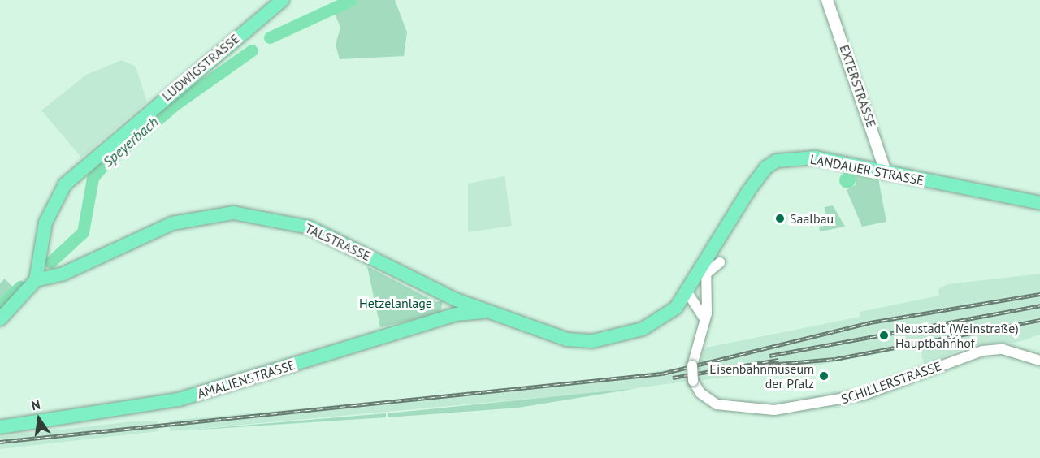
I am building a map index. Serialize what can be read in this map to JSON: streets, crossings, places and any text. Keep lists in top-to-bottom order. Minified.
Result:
{"streets":{"main road":["LUDWIGSTRASSE","EXTERSTRASSE","LANDAUER STRASSE","TALSTRASSE","AMALIENSTRASSE"],"street":["SCHILLERSTRASSE"]},"crossings":[["LUDWIGSTRASSE","TALSTRASSE"],["EXTERSTRASSE","LANDAUER STRASSE"],["LANDAUER STRASSE","TALSTRASSE"],["LANDAUER STRASSE","SCHILLERSTRASSE"],["TALSTRASSE","AMALIENSTRASSE"]],"water":["Speyerbach"],"parks":["Hetzelanlage"],"places":["Saalbau","Neustadt (Weinstraße) Hauptbahnhof","Eisenbahnmuseum der Pfalz"],"north":"top"}
